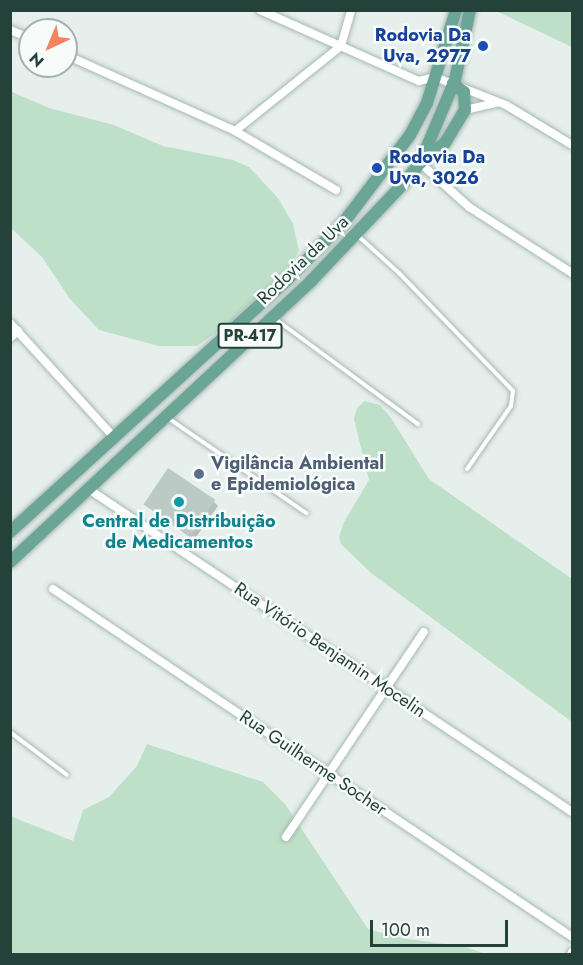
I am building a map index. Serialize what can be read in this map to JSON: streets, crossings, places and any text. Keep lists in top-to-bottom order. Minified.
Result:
{"streets":{"main road":["Rodovia da Uva","PR-417"],"street":["Rua Vitório Benjamin Mocelin","Rua Guilherme Socher"]},"crossings":[["Rodovia da Uva","Rua Vitório Benjamin Mocelin"]],"places":["Rodovia Da Uva, 2977","Rodovia Da Uva, 3026","Vigilância Ambiental e Epidemiológica","Central de Distribuição de Medicamentos"],"scale_bar":"100 m","north":"bottom left"}
